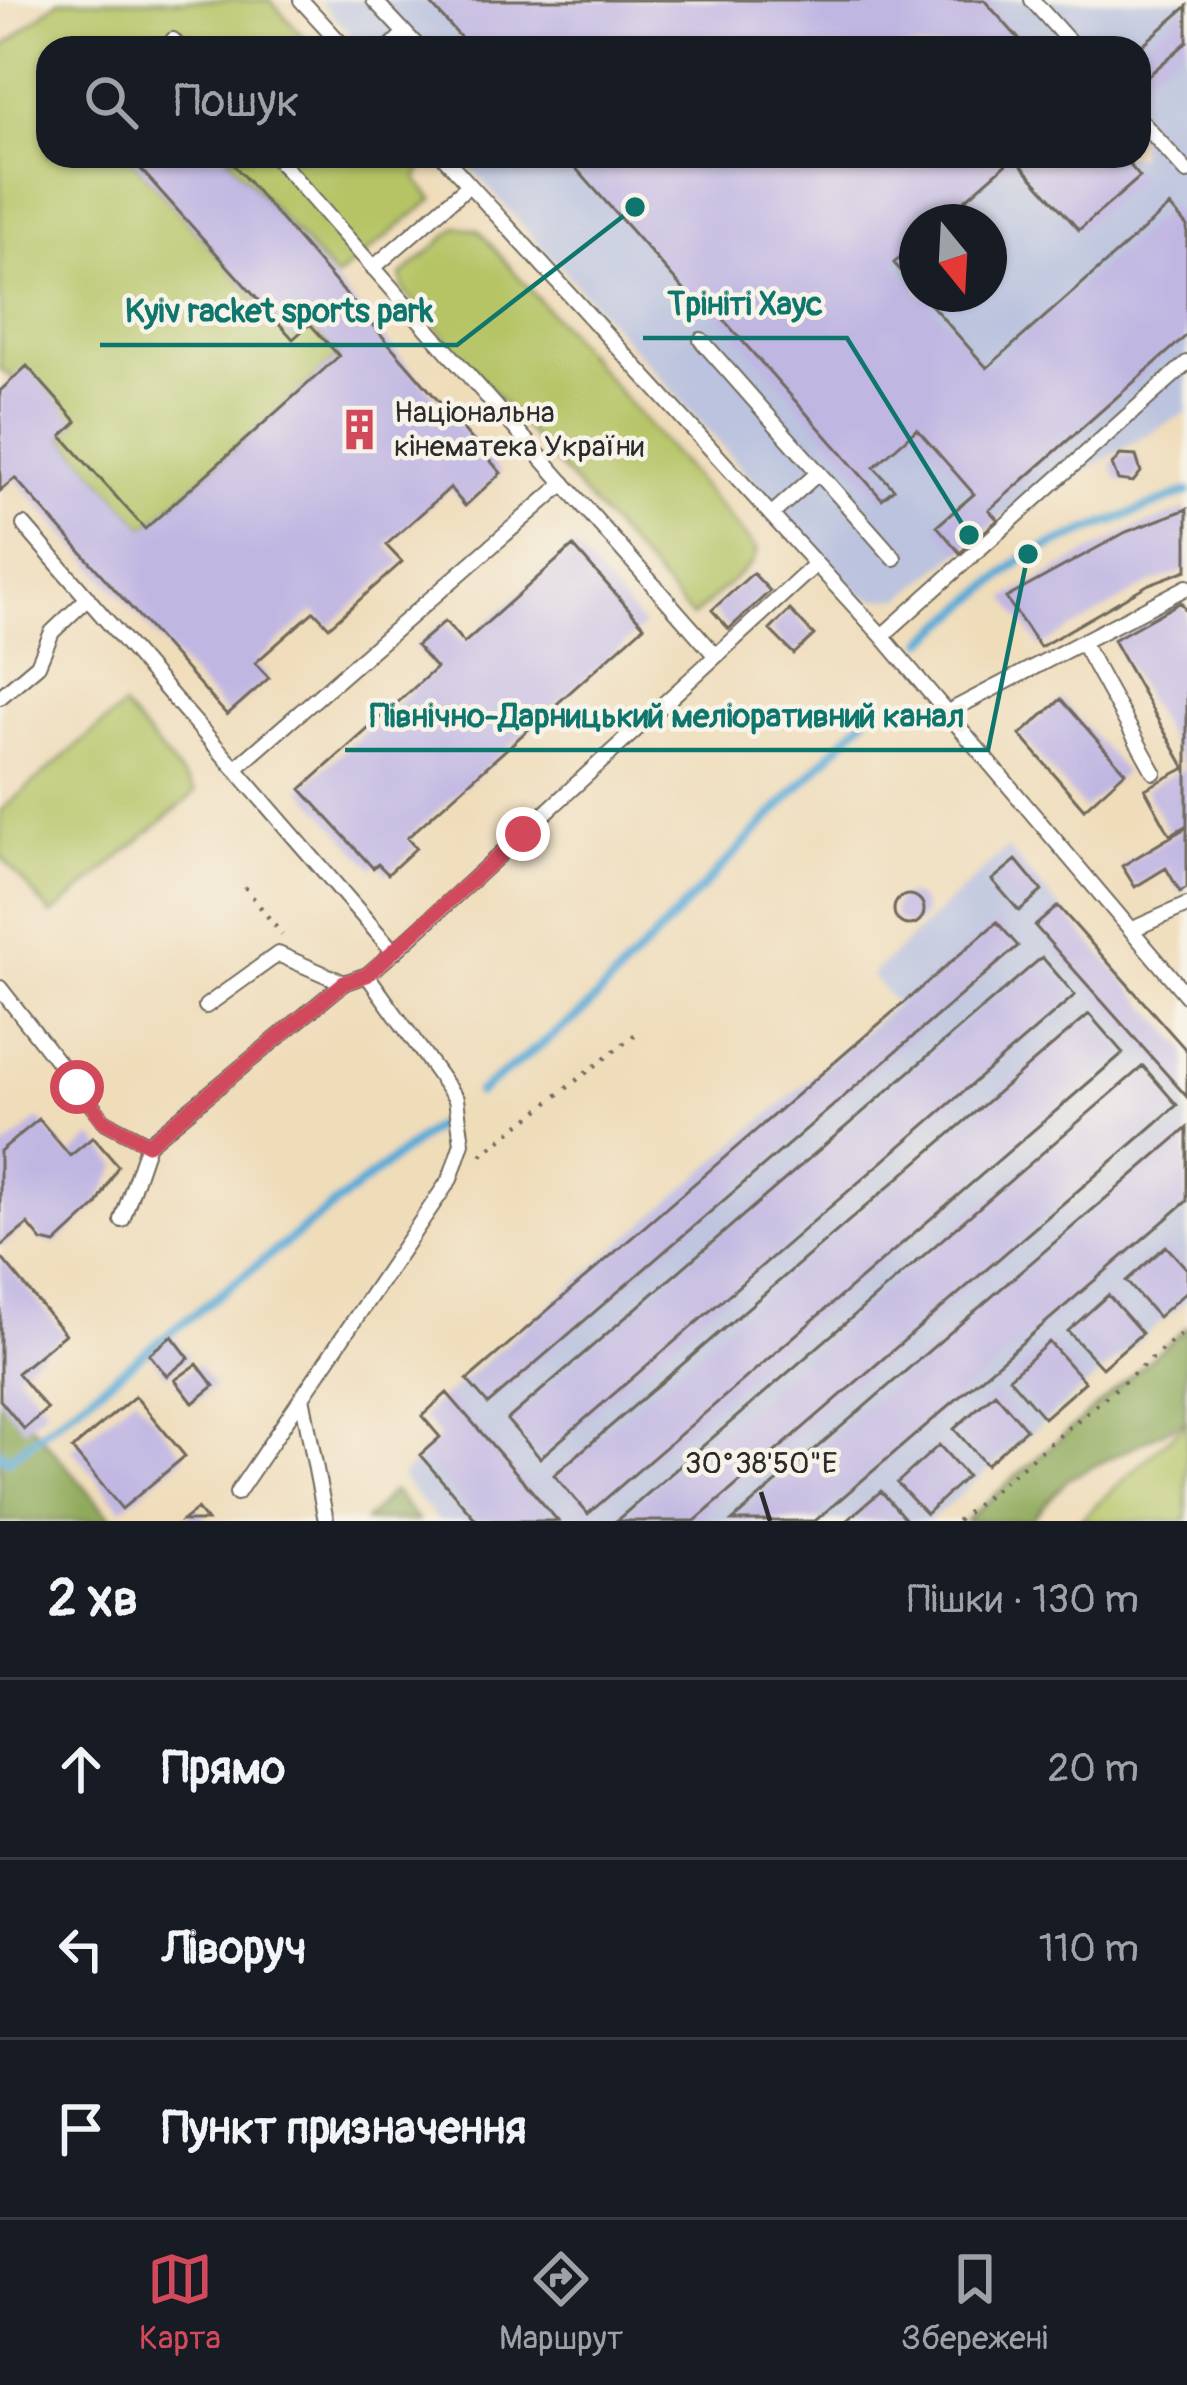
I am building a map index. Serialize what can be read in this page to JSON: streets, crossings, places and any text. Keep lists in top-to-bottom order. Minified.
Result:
{"places":{"other":["Kyiv racket sports park","Трініті Хаус","Північно-Дарницький меліоративний канал"],"building":["Національна кінематека України"]},"north":"bottom","page":{"search":"Пошук","heading":["2 хв","Пішки · 130 m"],"list":[["Прямо","20 m"],["Ліворуч","110 m"],"Пункт призначення"],"nav":["Карта","Маршрут","Збережені"]},"coordinates":["30°38'50\"E"]}
